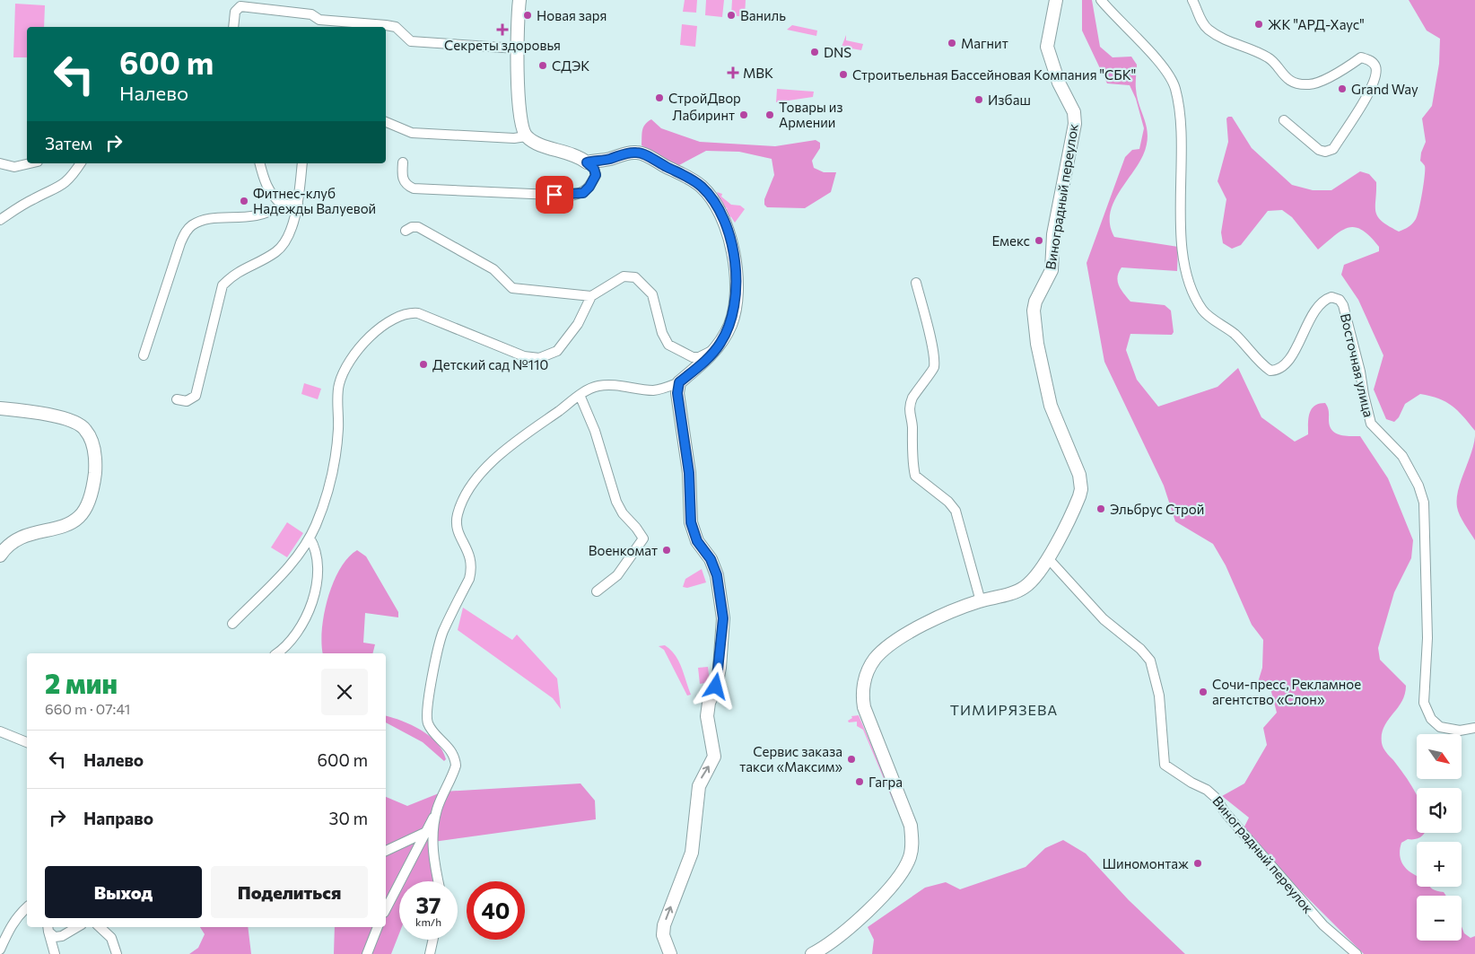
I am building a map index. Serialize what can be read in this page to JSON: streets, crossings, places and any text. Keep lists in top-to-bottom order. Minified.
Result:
{"streets":{"street":["Виноградный переулок","Восточная улица"]},"districts":["ТИМИРЯЗЕВА"],"places":{"other":["Новая заря","Ваниль","ЖК \"АРД-Хаус\"","Магнит","DNS","СДЭК","Строитьельная Бассейновая Компания \"СБК\"","Grand Way","СтройДвор","Избаш","Лабиринт","Товары из Армении","Фитнес-клуб Надежды Валуевой","Емекс","Детский сад №110","Эльбрус Строй","Военкомат","Сочи-пресс, Рекламное агентство «Слон»","Сервис заказа такси «Максим»","Гагра","Шиномонтаж"],"health":["Секреты здоровья","МВК"]},"north":"bottom right","page":{"turn":["600 m","Налево"],"then":"Затем","heading":["2 мин","660 m · 07:41"],"list":[{"name":"Налево","value":"600 m"},{"name":"Направо","value":"30 m"}],"map_buttons":["+","−"],"buttons":["Выход","Поделиться"],"speed":"37 km/h","limit":"40"}}
